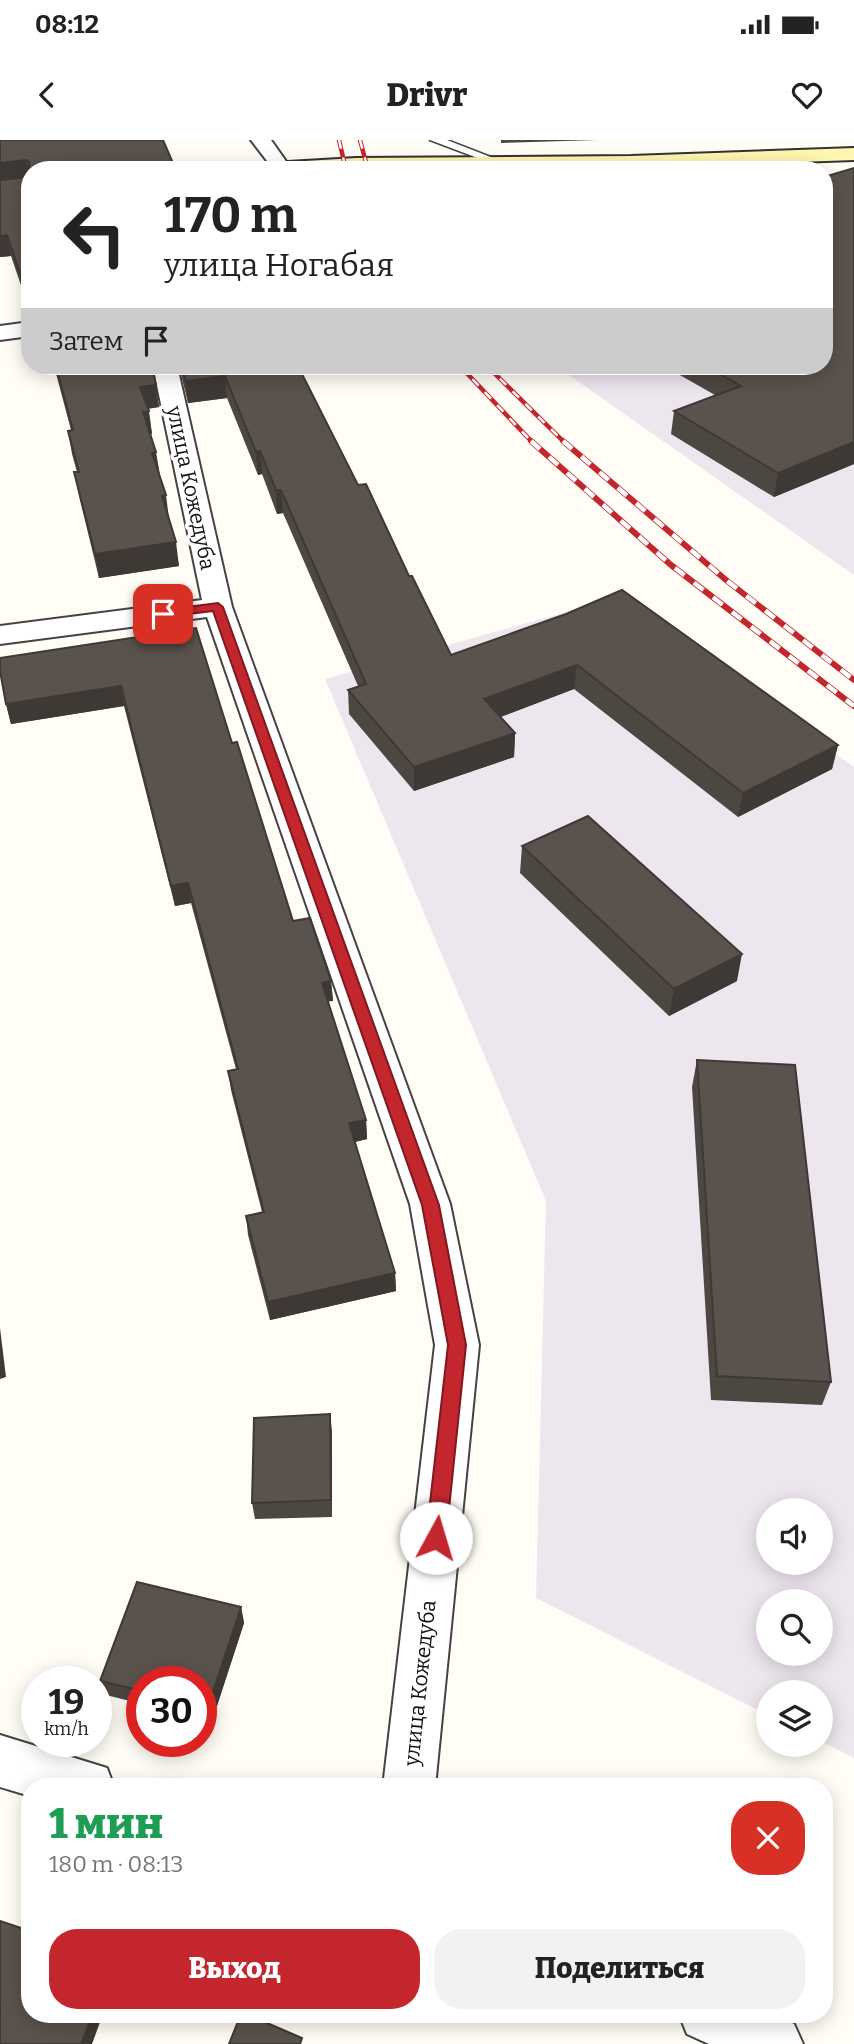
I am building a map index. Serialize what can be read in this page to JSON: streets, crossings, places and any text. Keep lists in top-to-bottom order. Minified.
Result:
{"streets":{"street":["улица Кожедуба"]},"page":{"status":"08:12","header":"Drivr","turn":["170 m","улица Ногабая"],"then":"Затем","speed":"19 km/h","limit":"30","heading":["1 мин","180 m · 08:13"],"buttons":["Выход","Поделиться"]}}
